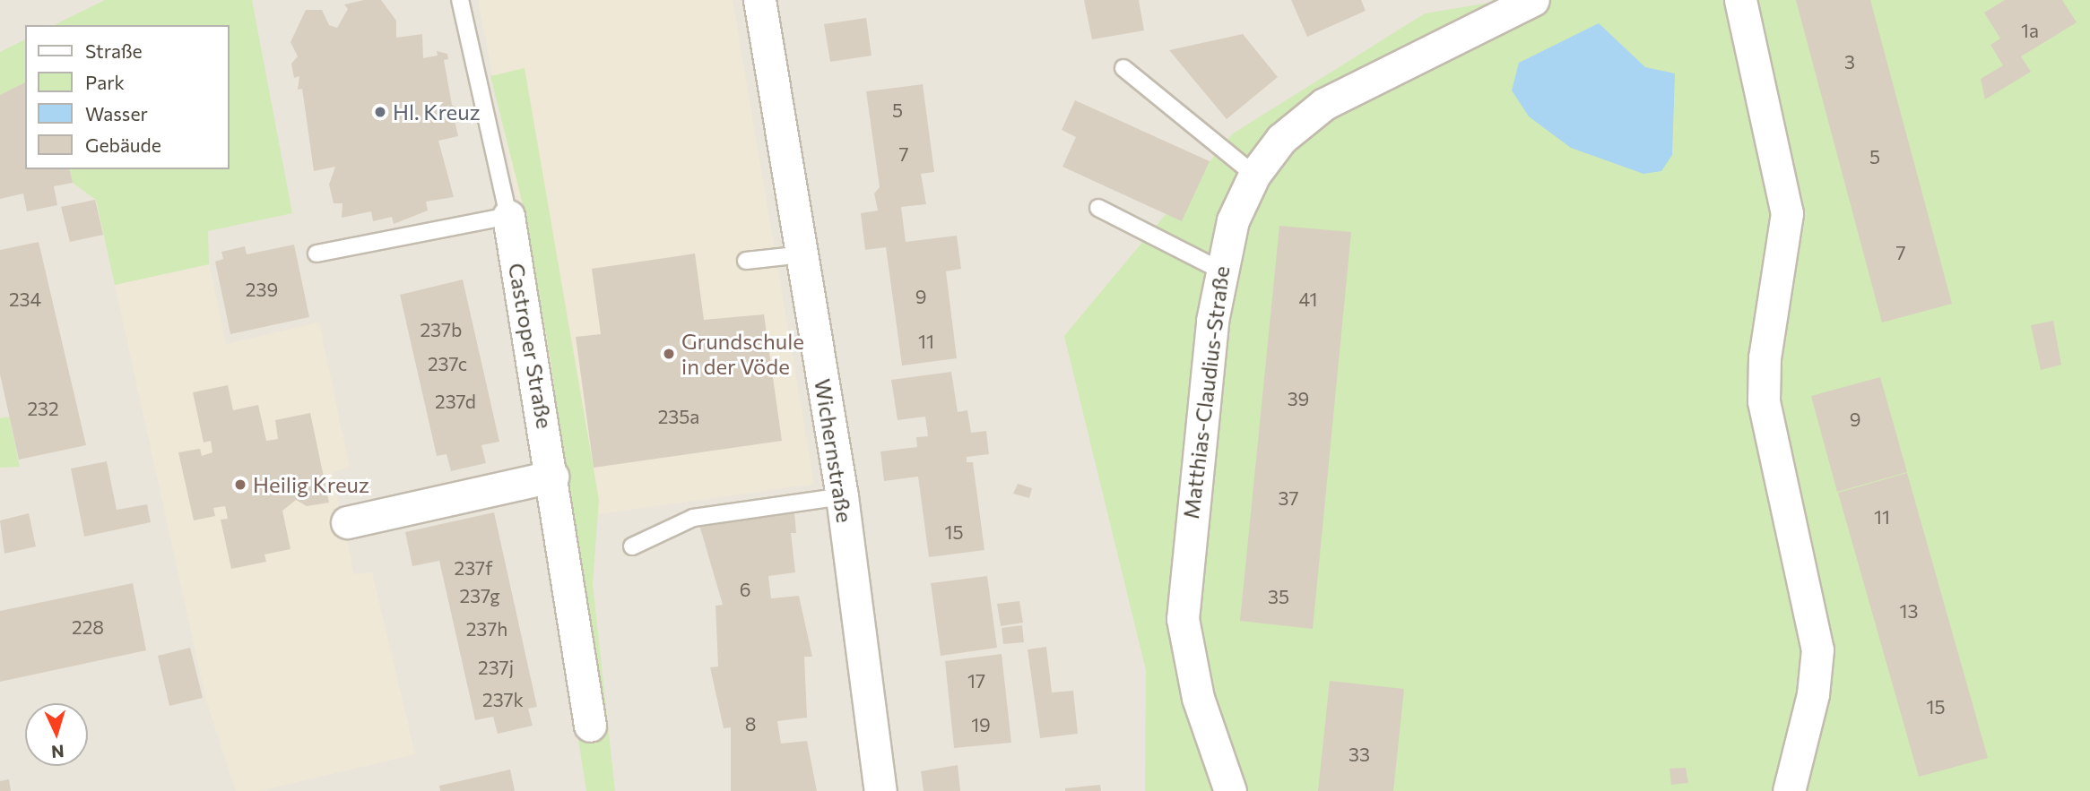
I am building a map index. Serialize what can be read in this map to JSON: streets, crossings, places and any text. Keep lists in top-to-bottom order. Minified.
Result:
{"streets":{"street":["Castroper Straße","Matthias-Claudius-Straße","Wichernstraße"]},"places":["Hl. Kreuz","Grundschule in der Vöde","Heilig Kreuz"],"house_numbers":["1a","3","5","7","5","7","239","9","234","41","237b","11","237c","39","237d","232","235a","9","37","11","15","237f","6","237g","35","13","228","237h","237j","17","237k","15","8","19","33"],"legend":["Straße","Park","Wasser","Gebäude"],"north":"bottom"}
